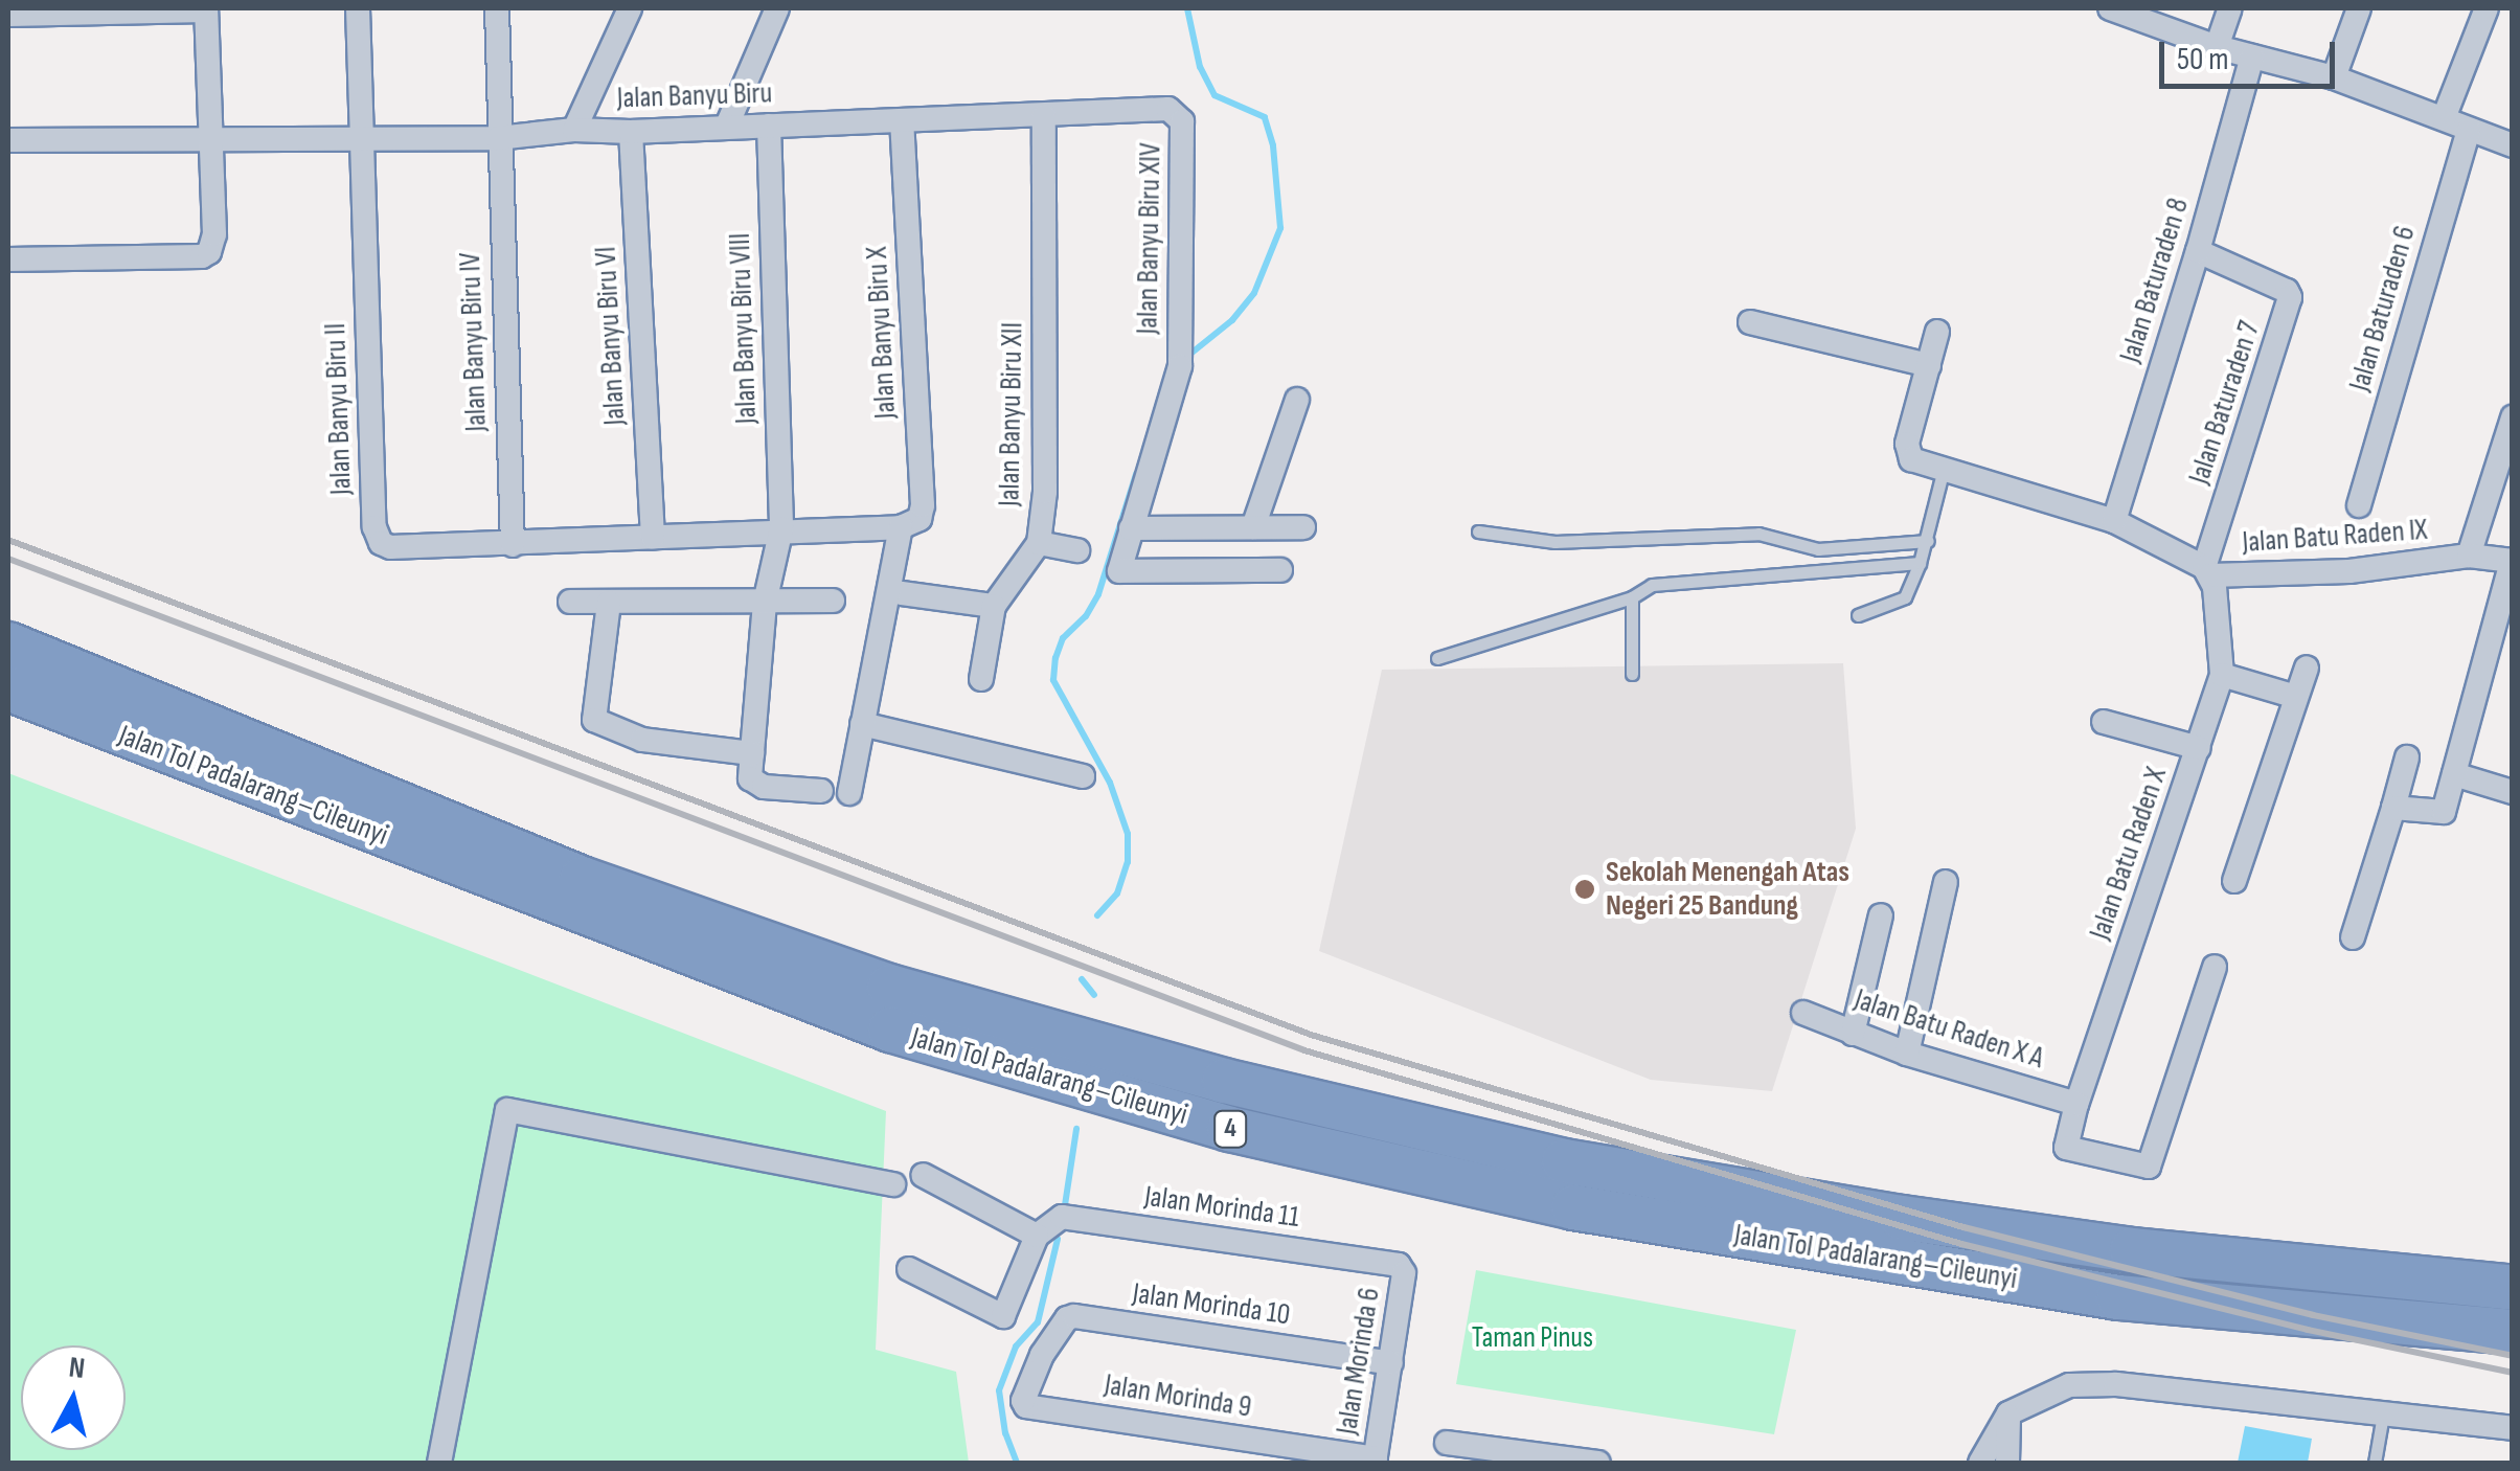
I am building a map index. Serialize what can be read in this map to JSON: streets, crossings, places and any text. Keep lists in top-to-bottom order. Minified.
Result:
{"streets":{"highway":["Jalan Tol Padalarang–Cileunyi","4"],"street":["Jalan Banyu Biru","Jalan Banyu Biru XIV","Jalan Baturaden 8","Jalan Baturaden 6","Jalan Banyu Biru VIII","Jalan Banyu Biru X","Jalan Banyu Biru VI","Jalan Banyu Biru IV","Jalan Baturaden 7","Jalan Banyu Biru II","Jalan Banyu Biru XII","Jalan Batu Raden IX","Jalan Batu Raden X","Jalan Batu Raden X A","Jalan Morinda 11","Jalan Morinda 10","Jalan Morinda 6","Jalan Morinda 9"]},"crossings":[["Jalan Banyu Biru","Jalan Banyu Biru XIV"],["Jalan Banyu Biru","Jalan Banyu Biru VIII"],["Jalan Banyu Biru","Jalan Banyu Biru X"],["Jalan Banyu Biru","Jalan Banyu Biru VI"],["Jalan Banyu Biru","Jalan Banyu Biru IV"],["Jalan Banyu Biru","Jalan Banyu Biru II"],["Jalan Banyu Biru","Jalan Banyu Biru XII"],["Jalan Baturaden 8","Jalan Baturaden 7"],["Jalan Baturaden 8","Jalan Batu Raden IX"],["Jalan Banyu Biru VIII","Jalan Banyu Biru II"],["Jalan Banyu Biru X","Jalan Banyu Biru II"],["Jalan Banyu Biru VI","Jalan Banyu Biru II"],["Jalan Banyu Biru IV","Jalan Banyu Biru II"],["Jalan Baturaden 7","Jalan Batu Raden IX"],["Jalan Baturaden 7","Jalan Batu Raden X"],["Jalan Batu Raden IX","Jalan Batu Raden X"],["Jalan Batu Raden X","Jalan Batu Raden X A"],["Jalan Morinda 11","Jalan Morinda 6"],["Jalan Morinda 10","Jalan Morinda 6"],["Jalan Morinda 10","Jalan Morinda 9"],["Jalan Morinda 6","Jalan Morinda 9"]],"parks":["Taman Pinus"],"places":["Sekolah Menengah Atas Negeri 25 Bandung"],"scale_bar":"50 m","north":"top"}
